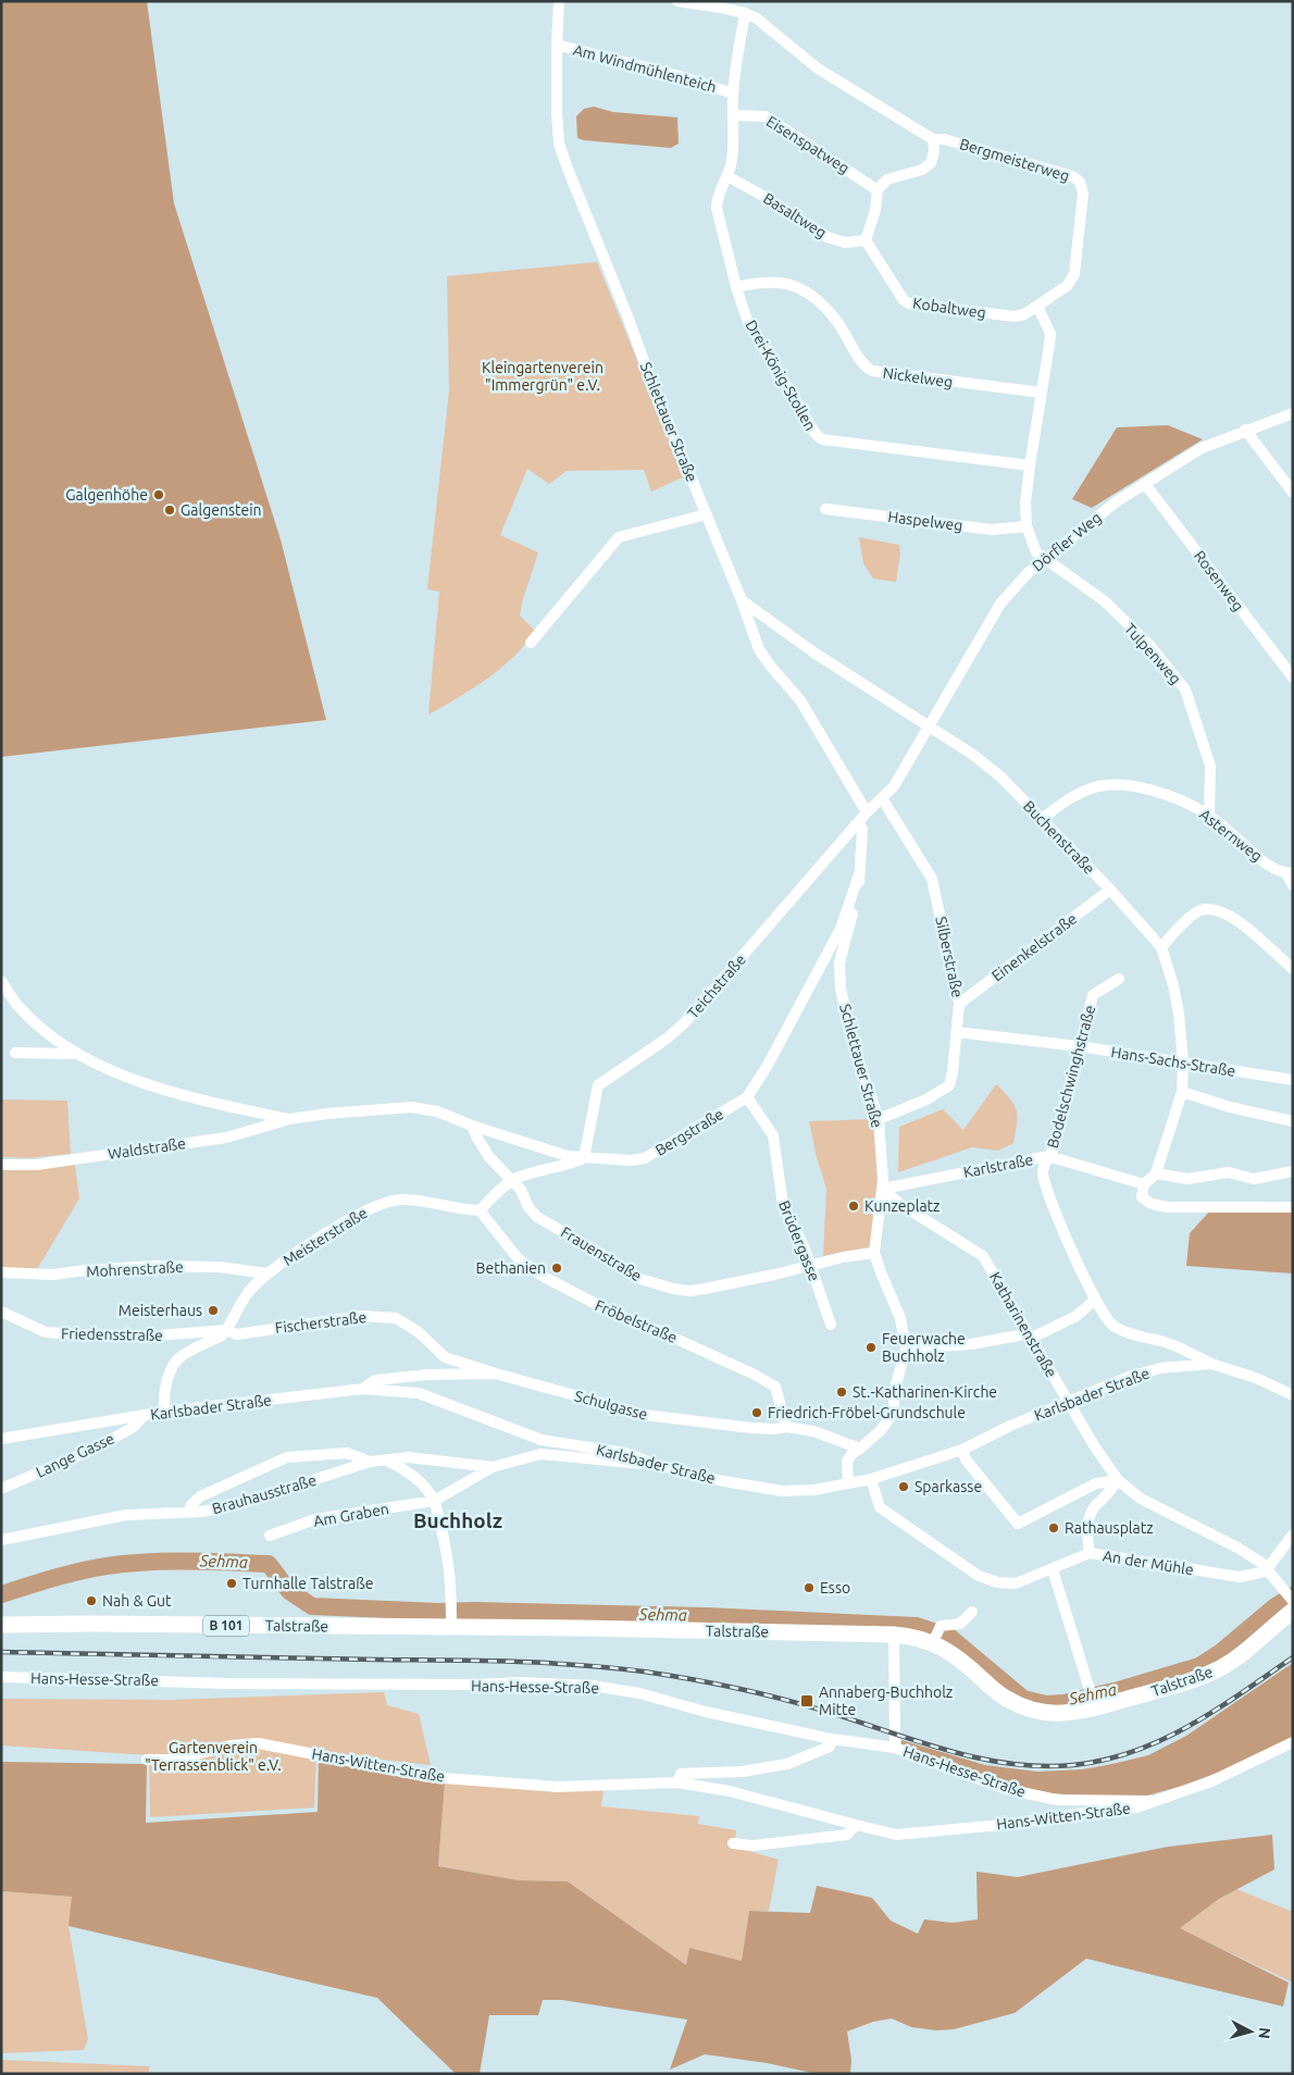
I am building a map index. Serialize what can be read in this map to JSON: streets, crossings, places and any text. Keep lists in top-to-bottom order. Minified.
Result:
{"streets":{"main road":["B 101","Talstraße"],"street":["Am Windmühlenteich","Eisenspatweg","Bergmeisterweg","Basaltweg","Kobaltweg","Drei-König-Stollen","Nickelweg","Schlettauer Straße","Haspelweg","Dörfler Weg","Rosenweg","Tulpenweg","Asternweg","Buchenstraße","Einenkelstraße","Silberstraße","Teichstraße","Hans-Sachs-Straße","Bodelschwinghstraße","Bergstraße","Waldstraße","Karlstraße","Meisterstraße","Brüdergasse","Frauenstraße","Mohrenstraße","Fröbelstraße","Fischerstraße","Katharinenstraße","Friedensstraße","Karlsbader Straße","Schulgasse","Lange Gasse","Brauhausstraße","Am Graben","An der Mühle","Hans-Hesse-Straße","Hans-Witten-Straße"]},"crossings":[["Am Windmühlenteich","Drei-König-Stollen"],["Am Windmühlenteich","Schlettauer Straße"],["Eisenspatweg","Drei-König-Stollen"],["Bergmeisterweg","Kobaltweg"],["Bergmeisterweg","Drei-König-Stollen"],["Basaltweg","Kobaltweg"],["Basaltweg","Drei-König-Stollen"],["Drei-König-Stollen","Nickelweg"],["Schlettauer Straße","Buchenstraße"],["Schlettauer Straße","Silberstraße"],["Schlettauer Straße","Teichstraße"],["Schlettauer Straße","Bergstraße"],["Schlettauer Straße","Karlstraße"],["Schlettauer Straße","Frauenstraße"],["Schlettauer Straße","Katharinenstraße"],["Schlettauer Straße","Karlsbader Straße"],["Schlettauer Straße","Schulgasse"],["Dörfler Weg","Rosenweg"],["Dörfler Weg","Tulpenweg"],["Dörfler Weg","Buchenstraße"],["Dörfler Weg","Silberstraße"],["Dörfler Weg","Teichstraße"],["Tulpenweg","Asternweg"],["Asternweg","Buchenstraße"],["Buchenstraße","Einenkelstraße"],["Buchenstraße","Hans-Sachs-Straße"],["Buchenstraße","Karlstraße"],["Einenkelstraße","Silberstraße"],["Silberstraße","Teichstraße"],["Silberstraße","Hans-Sachs-Straße"],["Teichstraße","Bergstraße"],["Hans-Sachs-Straße","Bodelschwinghstraße"],["Bodelschwinghstraße","Karlstraße"],["Bodelschwinghstraße","Karlsbader Straße"],["Bergstraße","Waldstraße"],["Bergstraße","Brüdergasse"],["Bergstraße","Frauenstraße"],["Karlstraße","Katharinenstraße"],["Meisterstraße","Mohrenstraße"],["Meisterstraße","Fröbelstraße"],["Meisterstraße","Fischerstraße"],["Meisterstraße","Friedensstraße"],["Meisterstraße","Karlsbader Straße"],["Brüdergasse","Frauenstraße"],["Fröbelstraße","Schulgasse"],["Fischerstraße","Friedensstraße"],["Fischerstraße","Schulgasse"],["Katharinenstraße","Karlsbader Straße"],["Katharinenstraße","An der Mühle"],["Karlsbader Straße","Schulgasse"],["Karlsbader Straße","Lange Gasse"],["Karlsbader Straße","An der Mühle"],["Hans-Hesse-Straße","Hans-Witten-Straße"]],"districts":["Buchholz"],"water":["Sehma"],"parks":["Kleingartenverein \"Immergrün\" e.V.","Gartenverein \"Terrassenblick\" e.V."],"places":{"other":["Galgenhöhe","Galgenstein","Kunzeplatz","Bethanien","Meisterhaus","Feuerwache Buchholz","St.-Katharinen-Kirche","Friedrich-Fröbel-Grundschule","Sparkasse","Rathausplatz","Turnhalle Talstraße","Esso","Nah & Gut"],"transit":["Annaberg-Buchholz Mitte"]},"north":"right"}
